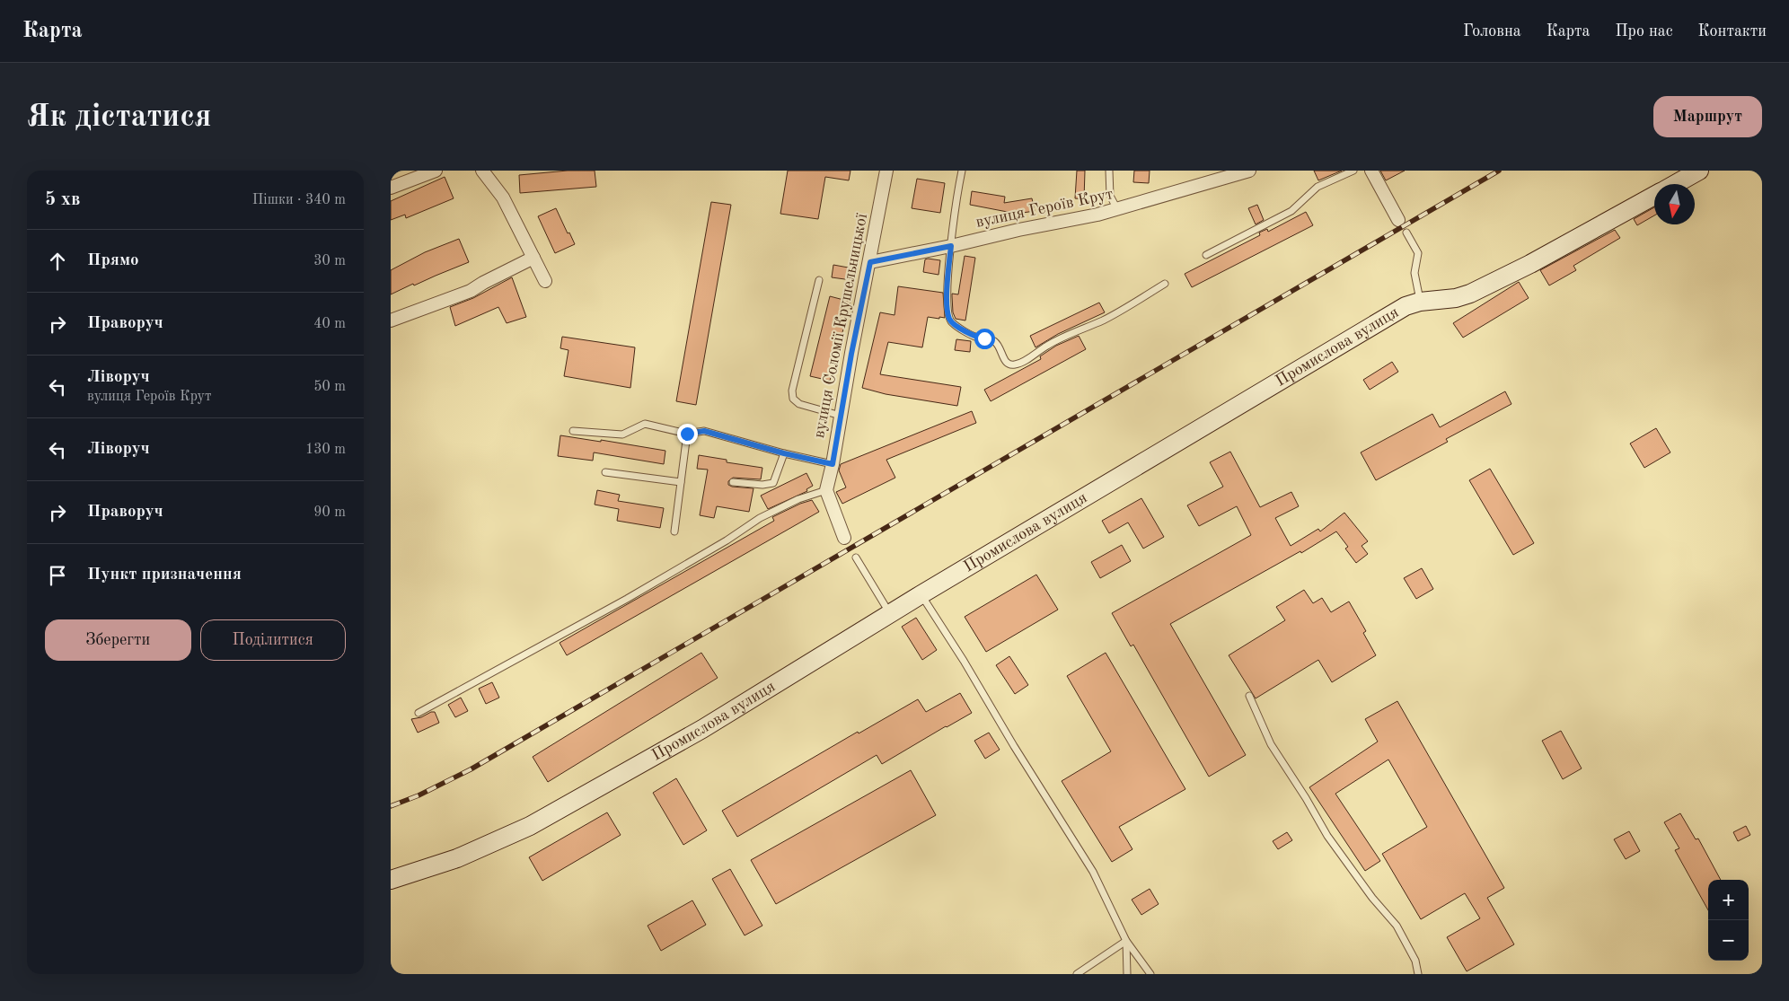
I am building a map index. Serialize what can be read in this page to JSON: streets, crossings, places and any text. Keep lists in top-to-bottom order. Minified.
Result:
{"streets":{"street":["вулиця Героїв Крут","вулиця Соломії Крушельницької","Промислова вулиця"]},"crossings":[["вулиця Героїв Крут","вулиця Соломії Крушельницької"]],"north":"bottom","page":{"header":"Карта","nav":["Головна","Карта","Про нас","Контакти"],"buttons":["Маршрут",["Зберегти","Поділитися"]],"title":"Як дістатися","heading":["5 хв","Пішки · 340 m"],"list":[["Прямо","30 m"],["Праворуч","40 m"],["Ліворуч","вулиця Героїв Крут","50 m"],["Ліворуч","130 m"],["Праворуч","90 m"],"Пункт призначення"],"map_buttons":["+","−"]}}
